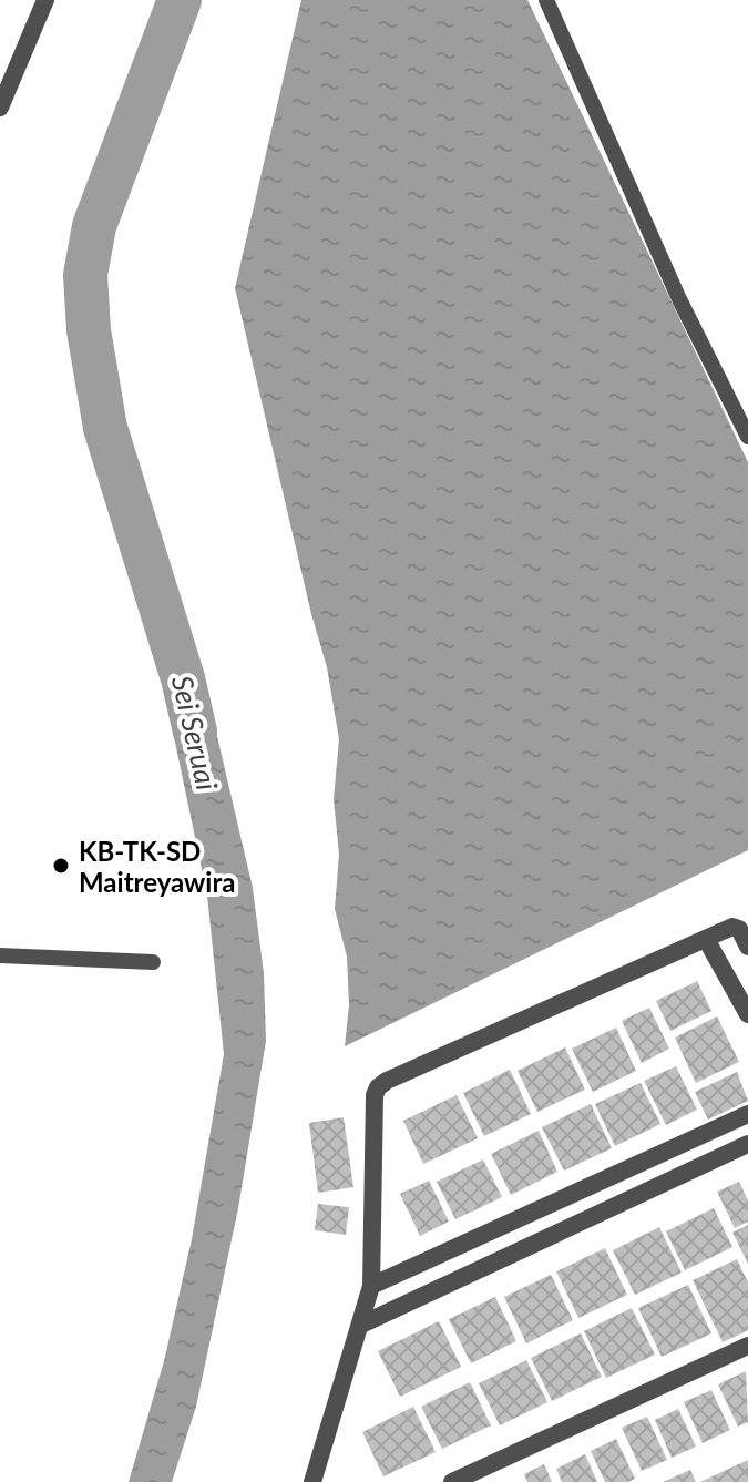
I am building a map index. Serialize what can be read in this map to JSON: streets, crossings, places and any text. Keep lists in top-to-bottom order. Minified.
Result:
{"water":["Sei Seruai"],"places":["KB-TK-SD Maitreyawira"]}
